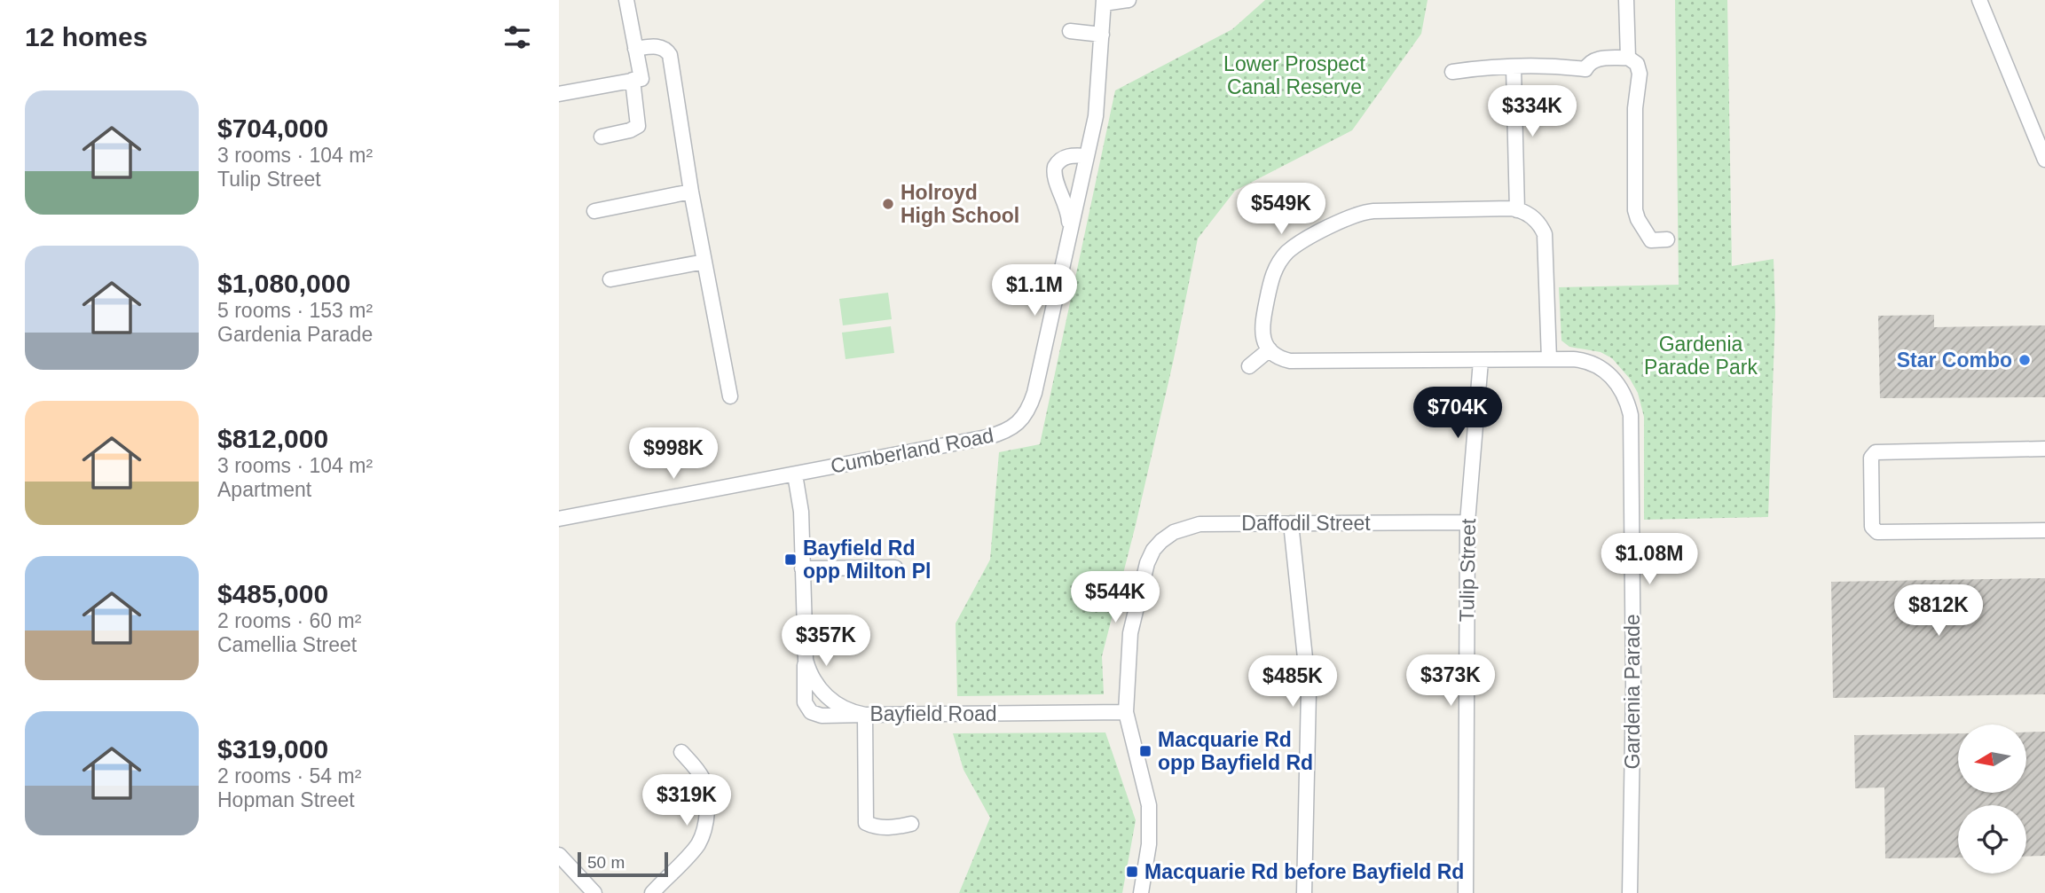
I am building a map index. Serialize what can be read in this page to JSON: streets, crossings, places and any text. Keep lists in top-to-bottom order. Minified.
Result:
{"streets":{"street":["Cumberland Road","Daffodil Street","Tulip Street","Gardenia Parade","Bayfield Road"]},"crossings":[["Cumberland Road","Bayfield Road"],["Daffodil Street","Tulip Street"],["Daffodil Street","Bayfield Road"],["Tulip Street","Gardenia Parade"]],"parks":["Lower Prospect Canal Reserve","Gardenia Parade Park"],"places":{"other":["Holroyd High School","Star Combo"],"transit":["Bayfield Rd opp Milton Pl","Macquarie Rd opp Bayfield Rd","Macquarie Rd before Bayfield Rd"]},"scale_bar":"50 m","north":"left","page":{"heading":"12 homes","list":[{"name":"$704,000","note":"3 rooms · 104 m² · Tulip Street"},{"name":"$1,080,000","note":"5 rooms · 153 m² · Gardenia Parade"},{"name":"$812,000","note":"3 rooms · 104 m² · Apartment"},{"name":"$485,000","note":"2 rooms · 60 m² · Camellia Street"},{"name":"$319,000","note":"2 rooms · 54 m² · Hopman Street"}],"price":["$334K","$549K","$1.1M","$704K","$998K","$1.08M","$544K","$812K","$357K","$373K","$485K","$319K"],"scale":"50 m"}}
